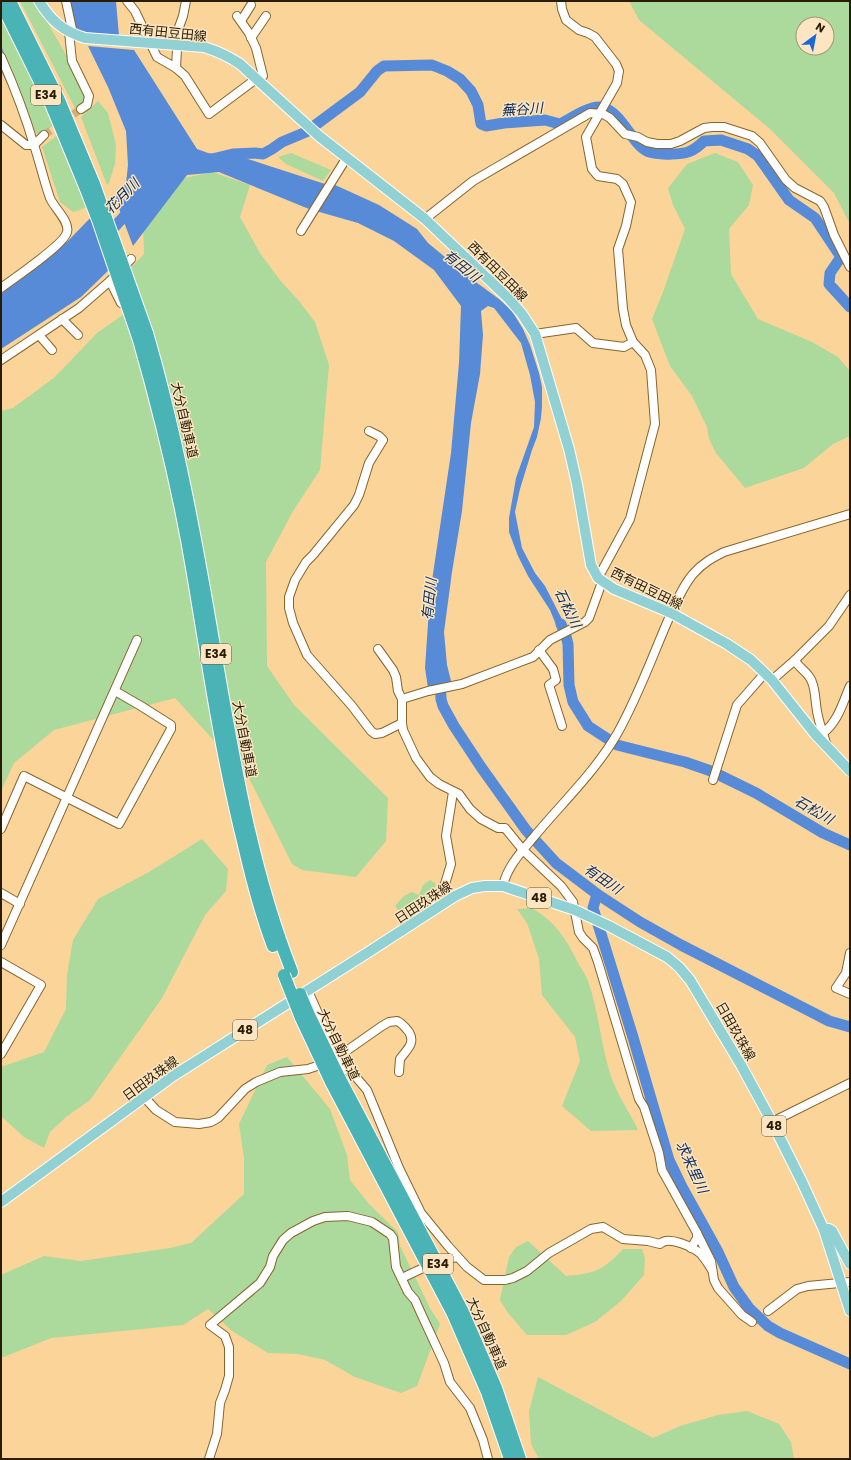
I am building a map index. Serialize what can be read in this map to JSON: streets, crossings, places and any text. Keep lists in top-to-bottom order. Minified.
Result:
{"streets":{"highway":["E34","大分自動車道"],"main road":["西有田豆田線","48","日田玖珠線"]},"water":["蕪谷川","花月川","有田川","石松川","求来里川"],"north":"top right"}
